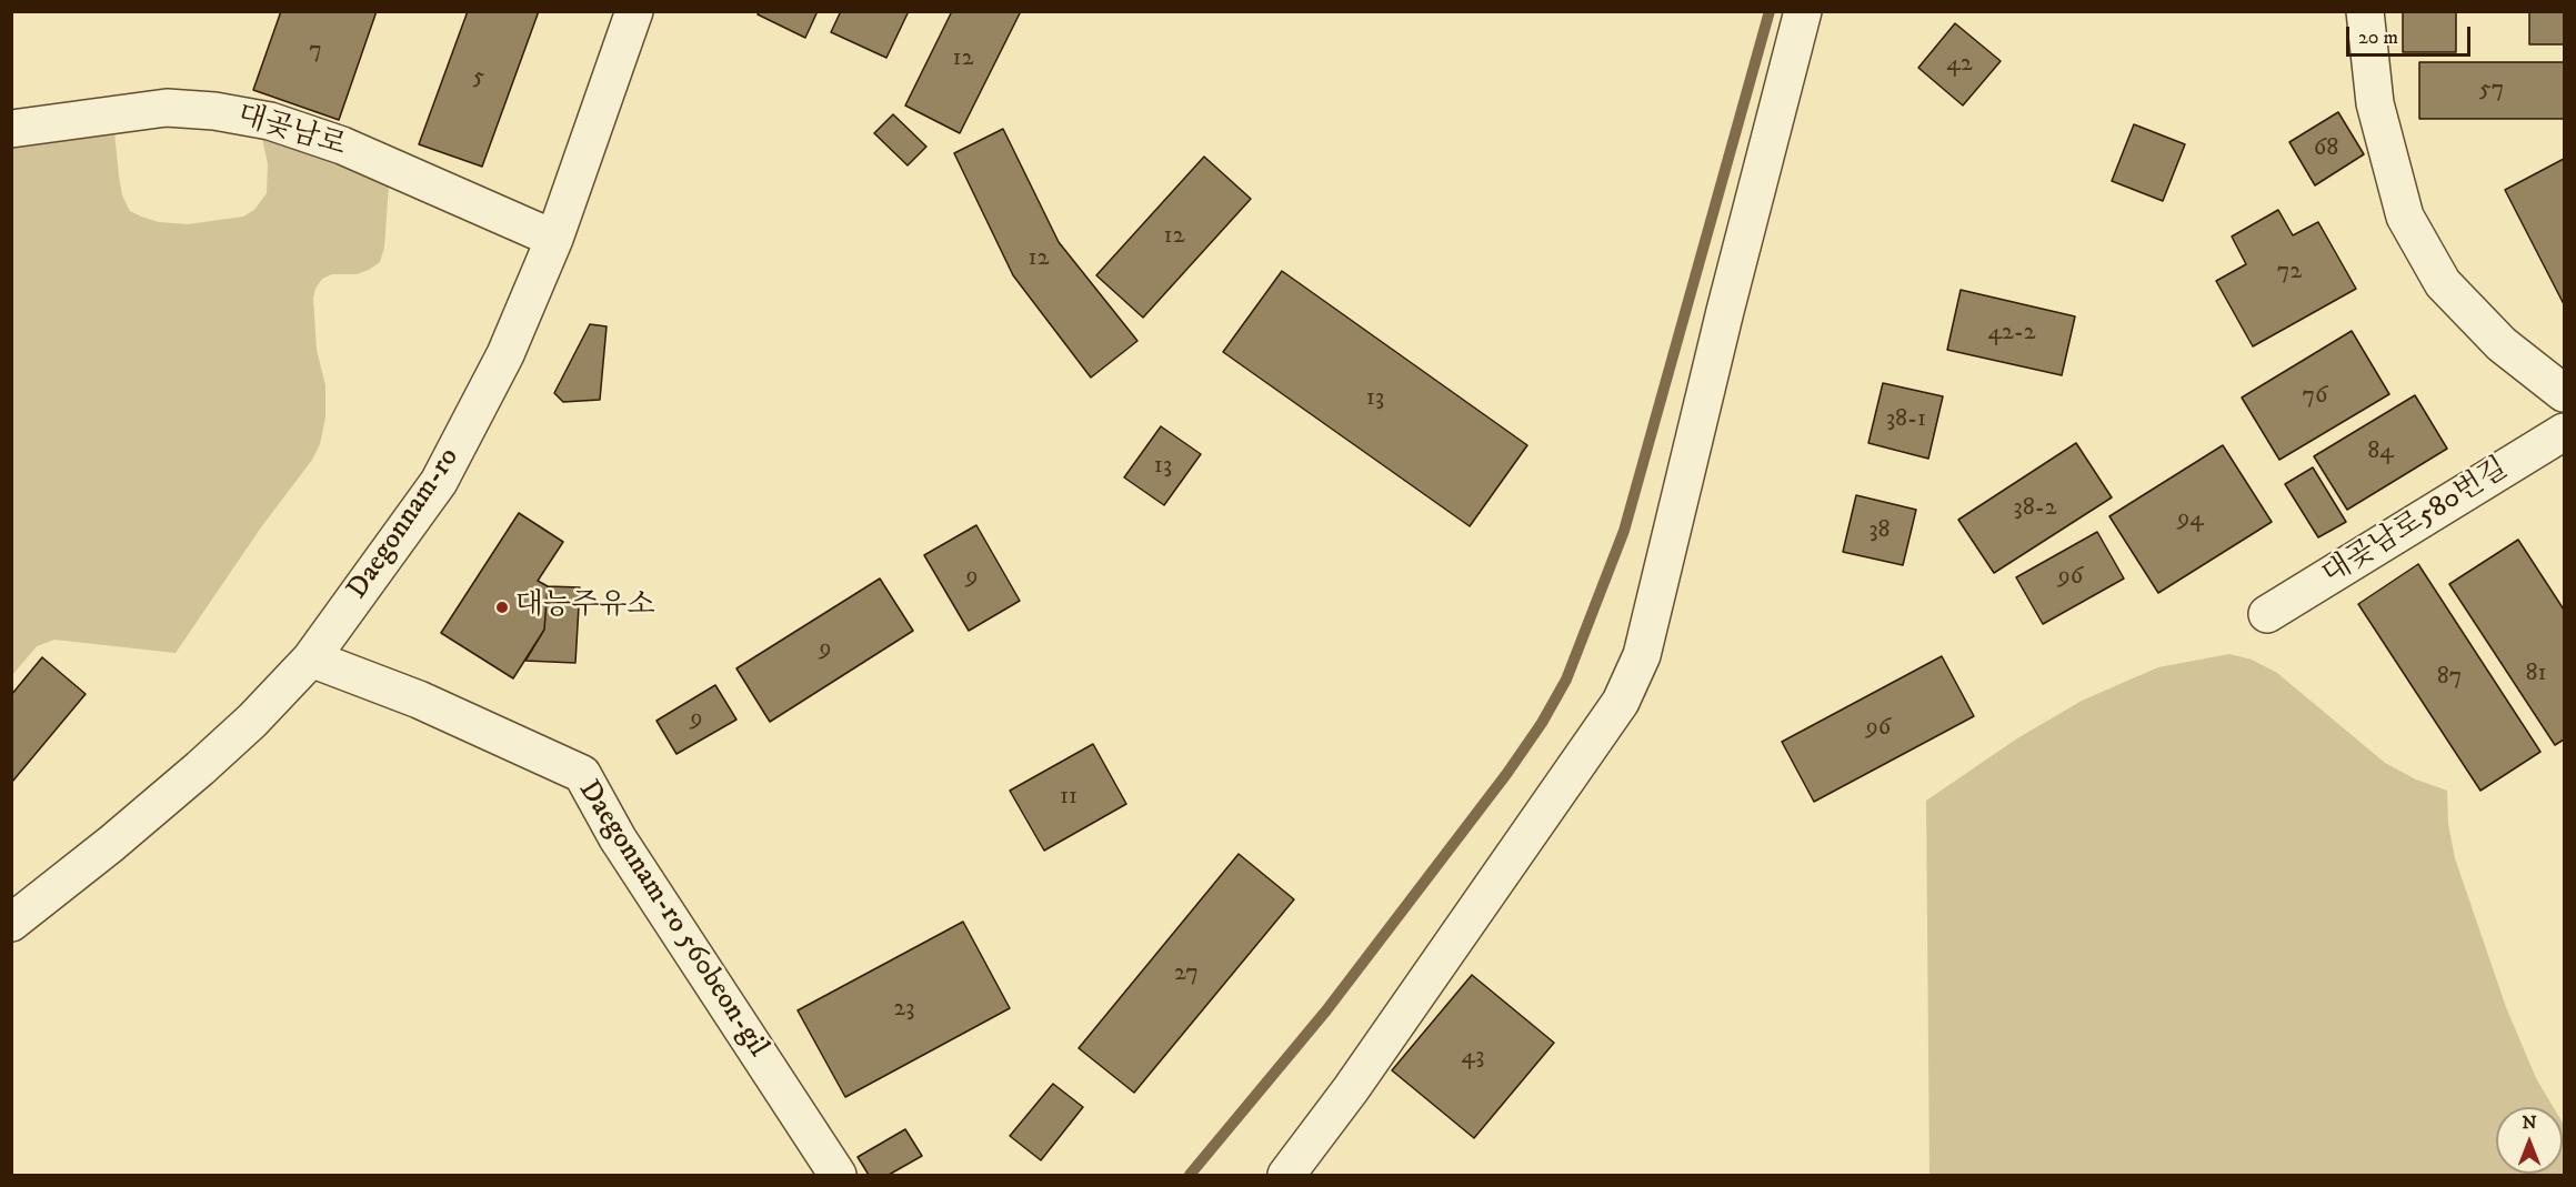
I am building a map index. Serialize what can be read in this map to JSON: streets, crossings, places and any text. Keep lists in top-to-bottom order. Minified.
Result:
{"streets":{"street":["대곶남로","대곶남로580번길","Daegonnam-ro","Daegonnam-ro 560beon-gil"]},"crossings":[["대곶남로","Daegonnam-ro"],["Daegonnam-ro","Daegonnam-ro 560beon-gil"]],"places":["대능주유소"],"house_numbers":["7","12","42","5","57","68","12","12","72","42-2","76","13","38-1","84","13","38-2","94","38","9","96","9","81","87","9","96","11","27","23","43"],"scale_bar":"20 m","north":"top"}
